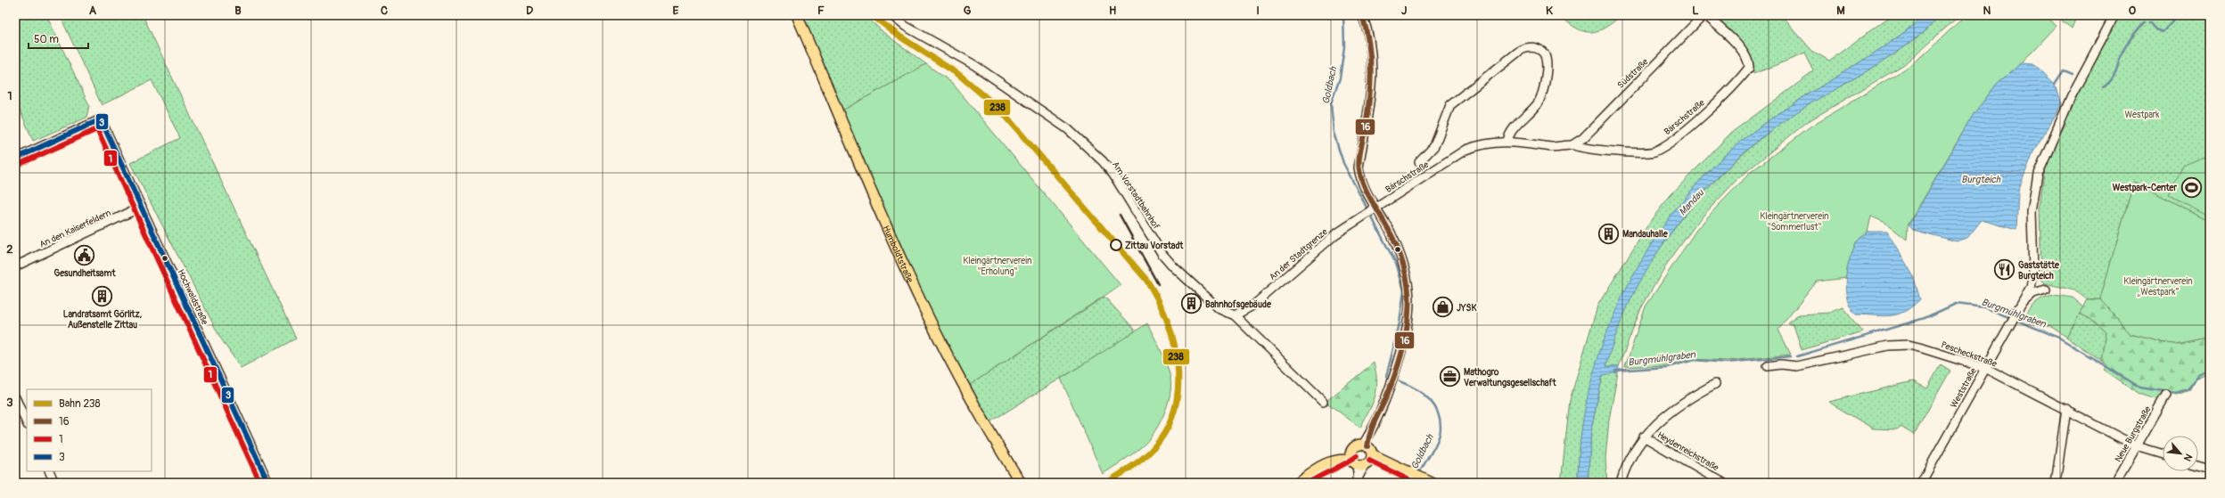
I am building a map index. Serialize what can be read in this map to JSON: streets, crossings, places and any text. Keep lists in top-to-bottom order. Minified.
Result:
{"streets":{"main road":["Humboldtstraße"],"street":["Südstraße","Bärschstraße","Am Vorstadtbahnhof","An den Kaiserfeldern","An der Stadtgrenze","Hochwaldstraße","Pescheckstraße","Weststraße","Neue Burgstraße","Heydenreichstraße"]},"crossings":[["Südstraße","Bärschstraße"],["Bärschstraße","An der Stadtgrenze"],["Am Vorstadtbahnhof","An der Stadtgrenze"],["An den Kaiserfeldern","Hochwaldstraße"],["Pescheckstraße","Weststraße"],["Pescheckstraße","Neue Burgstraße"]],"water":["Goldbach","Burgteich","Mandau","Burgmühlgraben"],"parks":["Westpark","Kleingärtnerverein \"Sommerlust\"","Kleingärtnerverein \"Erholung\"","Kleingärtnerverein „Westpark“"],"places":{"sports":["Westpark-Center"],"building":["Mandauhalle","Landratsamt Görlitz, Außenstelle Zittau","Bahnhofsgebäude"],"other":["Zittau Vorstadt"],"public building":["Gesundheitsamt"],"restaurant":["Gaststätte Burgteich"],"shop":["JYSK"],"office":["Mathogro Verwaltungsgesellschaft"]},"lines":["rail line 238","transit line 16","transit line 3","transit line 1"],"legend":["Bahn 238","16","1","3"],"scale_bar":"50 m","north":"bottom right","grid":{"columns":["A","B","C","D","E","F","G","H","I","J","K","L","M","N","O"],"rows":["1","2","3"]}}
